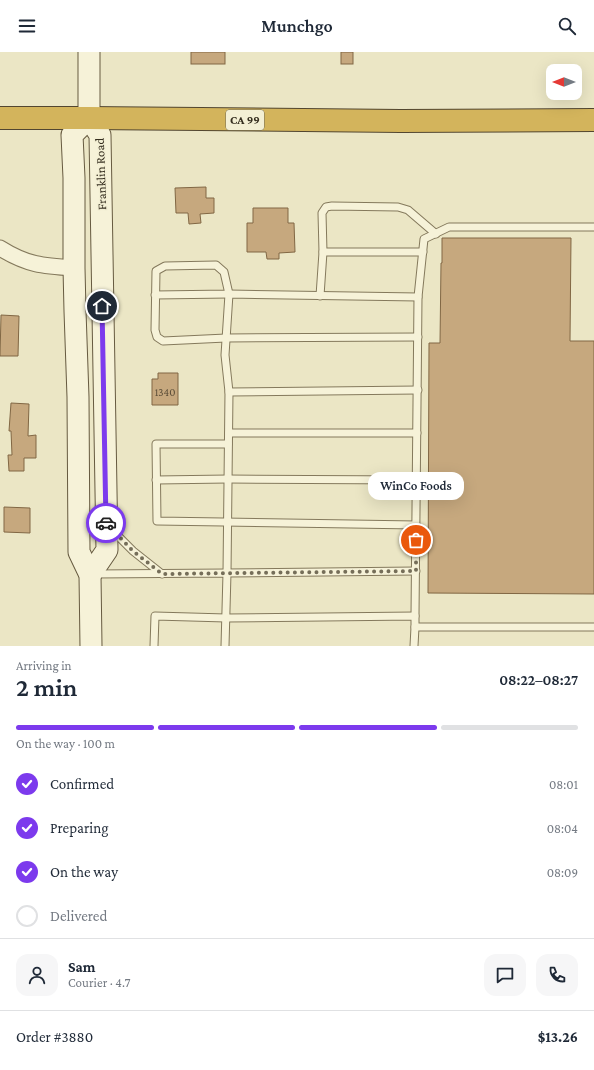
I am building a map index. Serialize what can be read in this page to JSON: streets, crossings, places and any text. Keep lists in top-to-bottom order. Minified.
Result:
{"streets":{"highway":["CA 99"],"main road":["Franklin Road"]},"crossings":[["CA 99","Franklin Road"]],"places":["WinCo Foods"],"house_numbers":["1340"],"north":"left","page":{"header":"Munchgo","bubble":"WinCo Foods","heading":["2 min","Arriving in","08:22–08:27"],"panel":["Sam","Courier · 4.7","Order #3880","$13.26"],"bar":"On the way · 100 m","list":[["Confirmed","08:01"],["Preparing","08:04"],["On the way","08:09"],"Delivered"]}}
